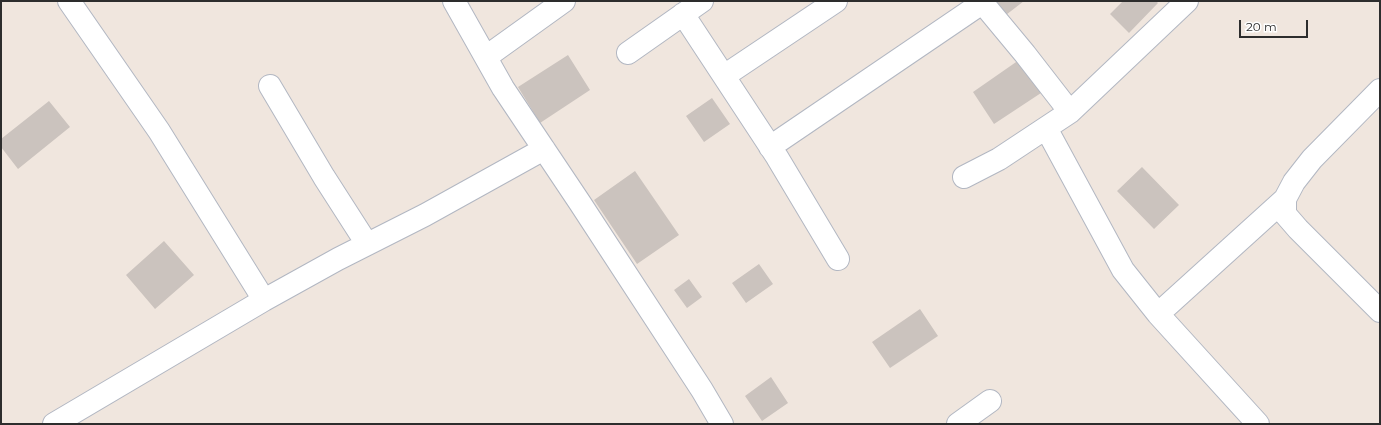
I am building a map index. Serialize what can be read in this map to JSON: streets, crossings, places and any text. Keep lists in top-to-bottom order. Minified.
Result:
{"scale_bar":"20 m"}
